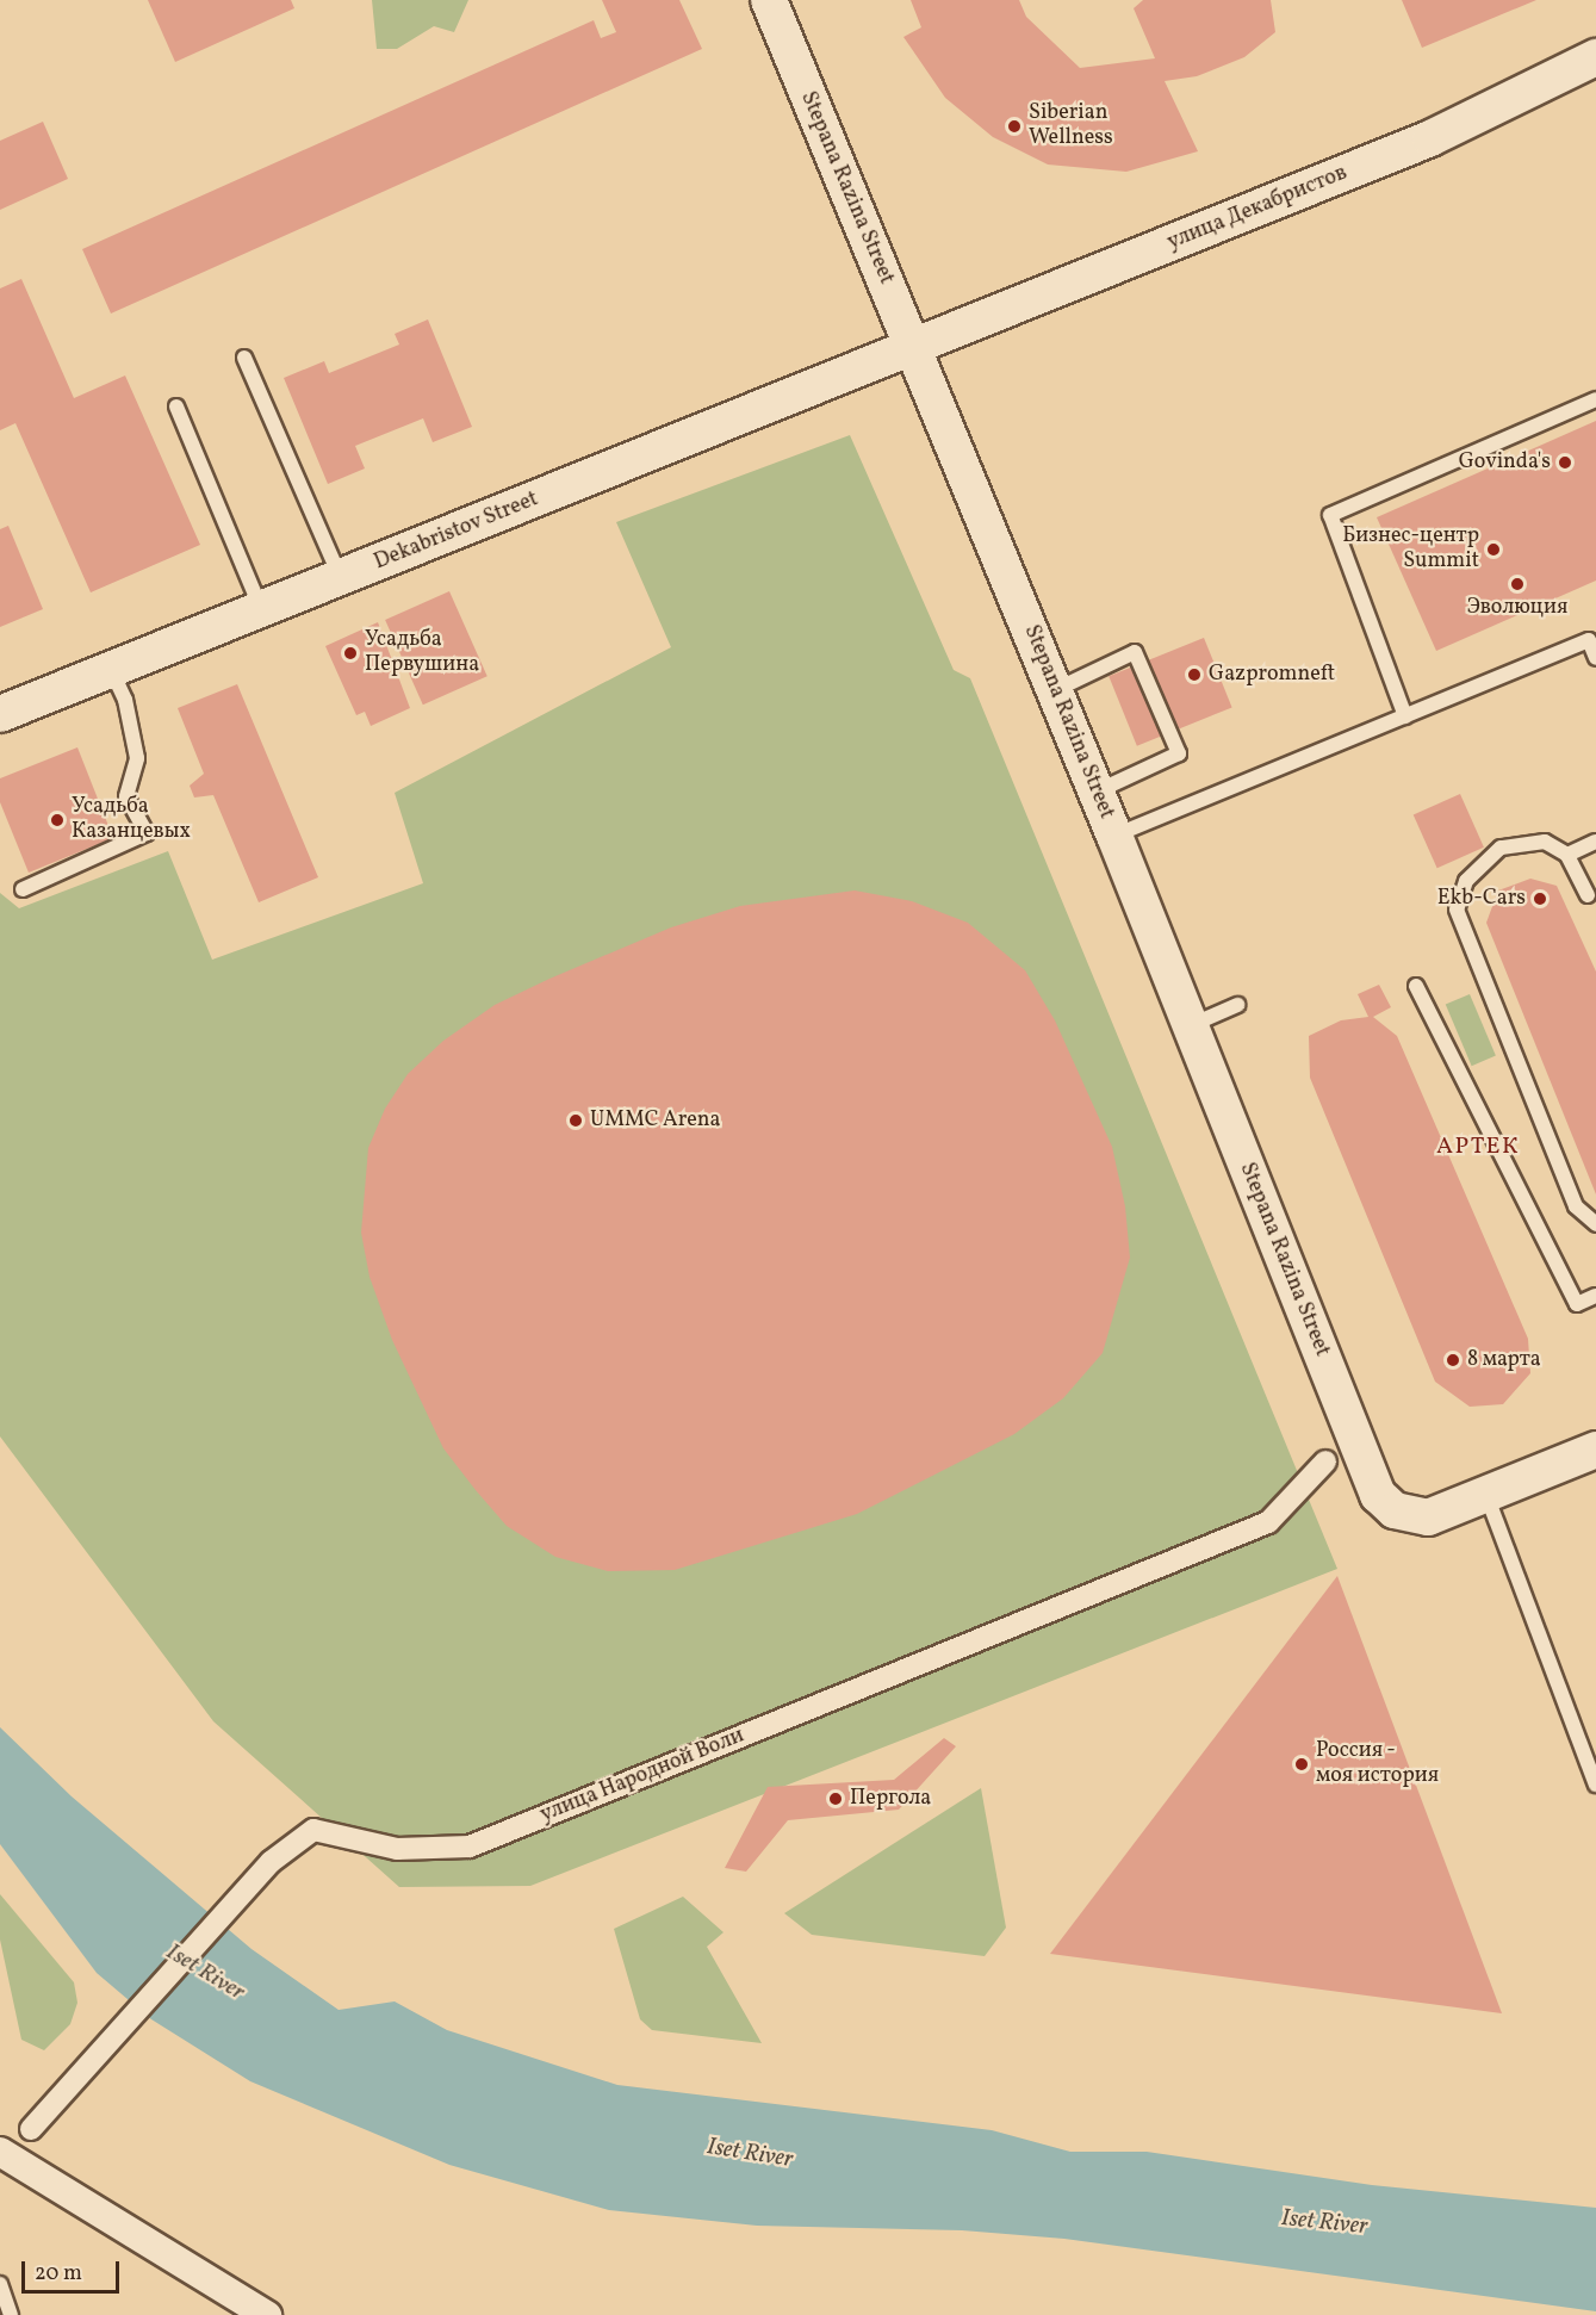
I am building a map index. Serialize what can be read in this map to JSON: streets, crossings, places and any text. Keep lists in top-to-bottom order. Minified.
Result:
{"streets":{"street":["Stepana Razina Street","улица Декабристов","Dekabristov Street","улица Народной Воли"]},"crossings":[["Stepana Razina Street","улица Декабристов"],["Stepana Razina Street","Dekabristov Street"],["улица Декабристов","Dekabristov Street"]],"districts":["АРТЕК"],"water":["Iset River"],"places":["Siberian Wellness","Govinda's","Бизнес-центр Summit","Эволюция","Усадьба Первушина","Gazpromneft","Усадьба Казанцевых","Ekb-Cars","UMMC Arena","8 марта","Россия - моя история","Пергола"],"scale_bar":"20 m"}
